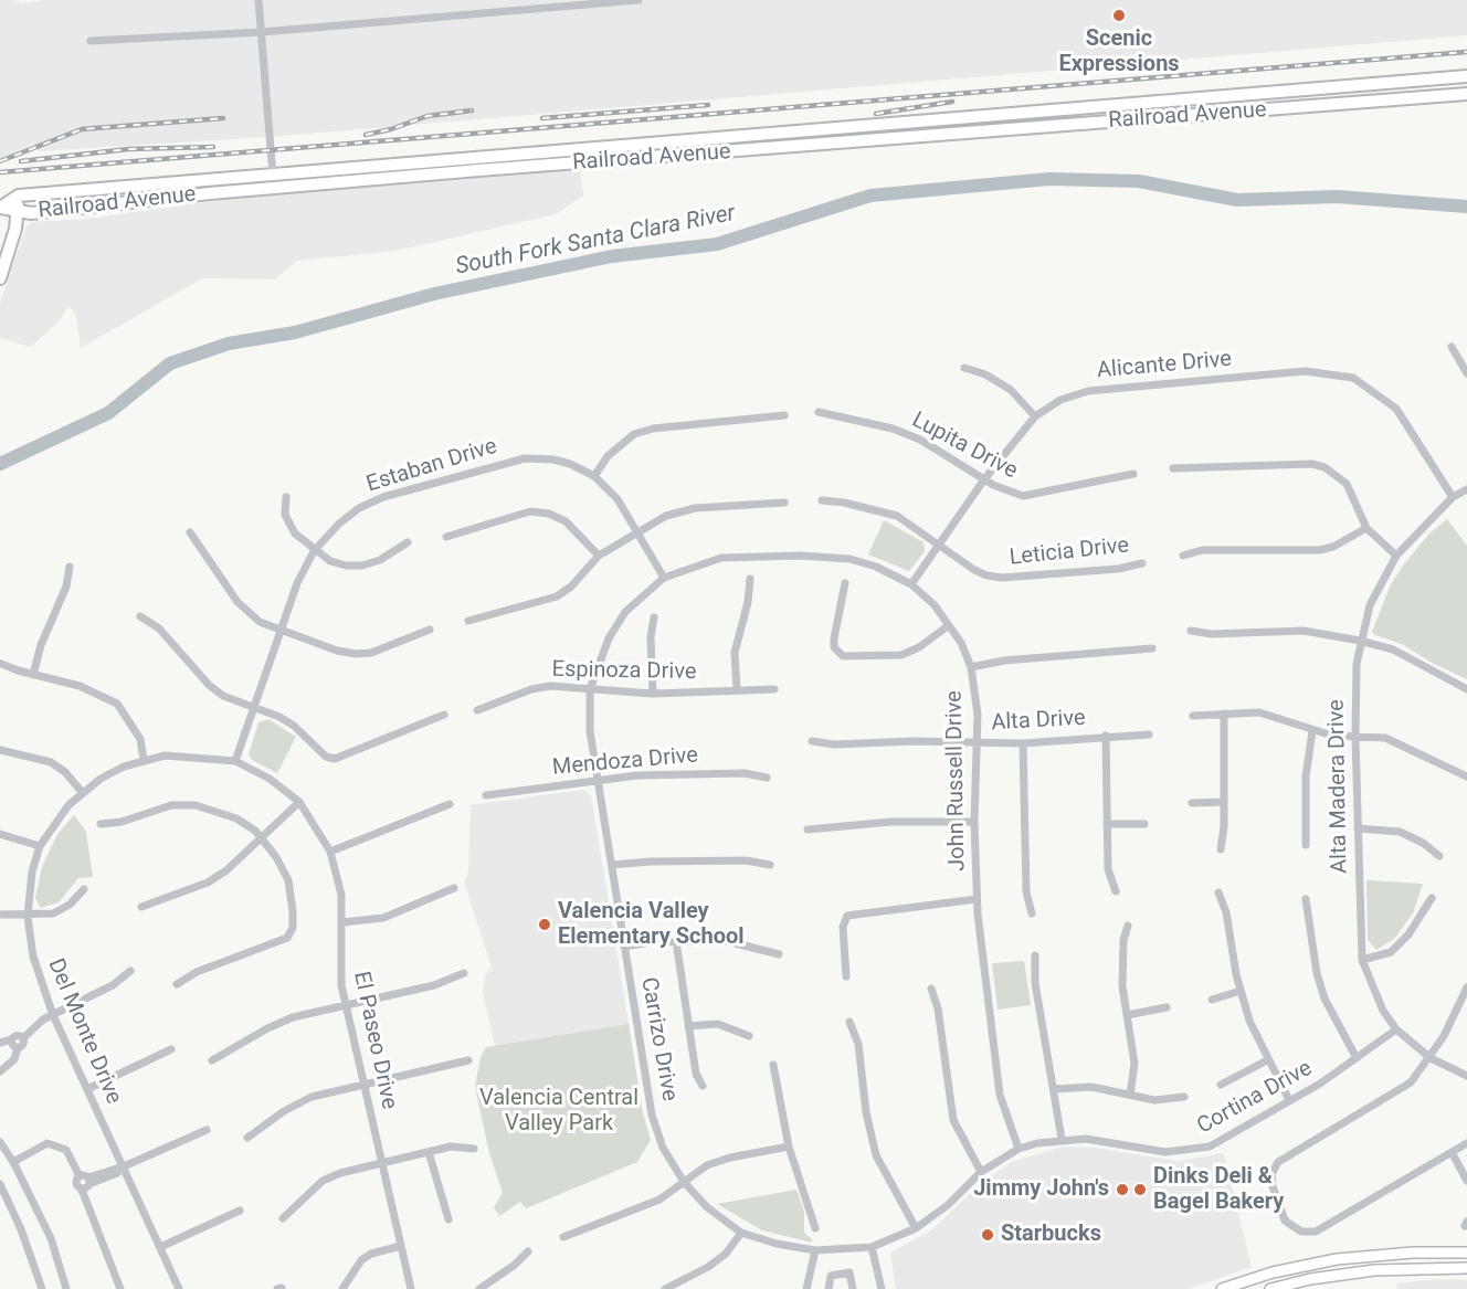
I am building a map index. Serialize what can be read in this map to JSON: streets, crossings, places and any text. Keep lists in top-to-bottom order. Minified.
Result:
{"streets":{"main road":["Railroad Avenue"],"street":["Alicante Drive","Lupita Drive","Estaban Drive","Leticia Drive","Espinoza Drive","Alta Drive","Mendoza Drive","John Russell Drive","Alta Madera Drive","Del Monte Drive","Carrizo Drive","El Paseo Drive","Cortina Drive"]},"crossings":[["Alicante Drive","Lupita Drive"],["Alicante Drive","Leticia Drive"],["Alicante Drive","John Russell Drive"],["Alicante Drive","Alta Madera Drive"],["Estaban Drive","Del Monte Drive"],["Estaban Drive","Carrizo Drive"],["Estaban Drive","El Paseo Drive"],["Espinoza Drive","Carrizo Drive"],["Alta Drive","John Russell Drive"],["Mendoza Drive","Carrizo Drive"],["John Russell Drive","Carrizo Drive"],["John Russell Drive","Cortina Drive"],["Alta Madera Drive","Cortina Drive"],["Del Monte Drive","El Paseo Drive"],["Carrizo Drive","Cortina Drive"]],"water":["South Fork Santa Clara River"],"parks":["Valencia Central Valley Park"],"places":["Scenic Expressions","Valencia Valley Elementary School","Jimmy John's","Dinks Deli & Bagel Bakery","Starbucks"]}
